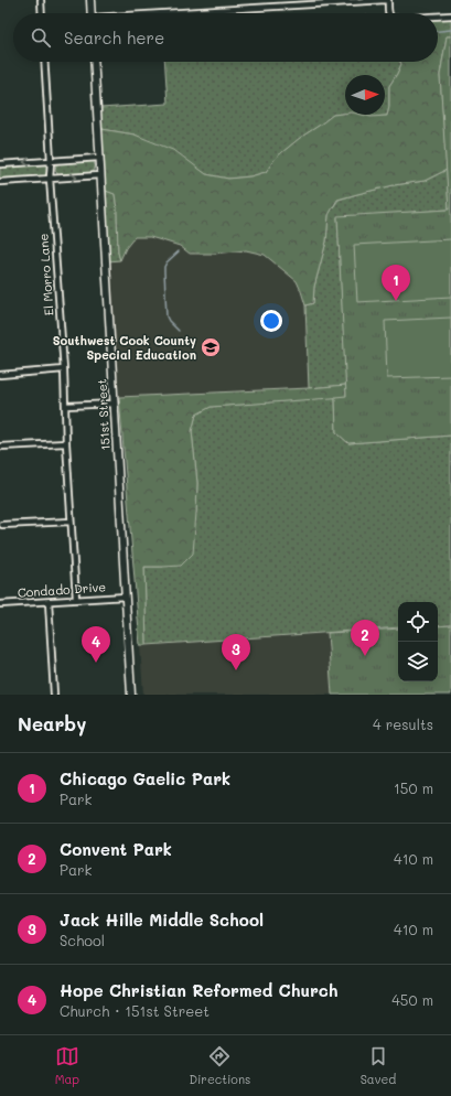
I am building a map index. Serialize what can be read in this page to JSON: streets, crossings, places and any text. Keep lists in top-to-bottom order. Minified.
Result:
{"streets":{"street":["El Morro Lane","151st Street","Condado Drive"]},"crossings":[["El Morro Lane","Condado Drive"],["151st Street","Condado Drive"]],"places":{"school or university":["Southwest Cook County Special Education"]},"north":"right","page":{"search":"Search here","pins":["1","2","4","3"],"heading":["Nearby","4 results"],"list":[{"mark":"1","name":"Chicago Gaelic Park","note":"Park","value":"150 m"},{"mark":"2","name":"Convent Park","note":"Park","value":"410 m"},{"mark":"3","name":"Jack Hille Middle School","note":"School","value":"410 m"},{"mark":"4","name":"Hope Christian Reformed Church","note":"Church · 151st Street","value":"450 m"}],"nav":["Map","Directions","Saved"]}}
